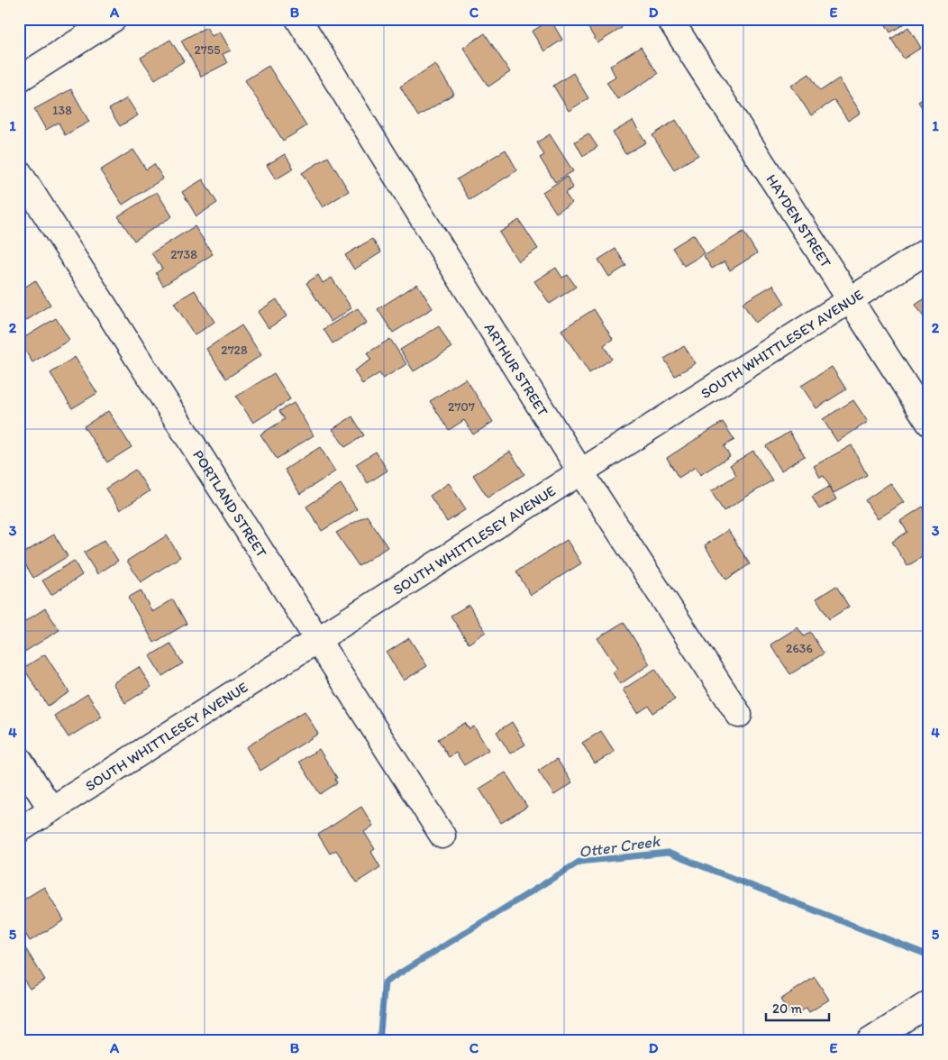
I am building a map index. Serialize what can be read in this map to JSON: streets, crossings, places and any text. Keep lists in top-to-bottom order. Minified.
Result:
{"streets":{"street":["HAYDEN STREET","SOUTH WHITTLESEY AVENUE","ARTHUR STREET","PORTLAND STREET"]},"crossings":[["HAYDEN STREET","SOUTH WHITTLESEY AVENUE"],["SOUTH WHITTLESEY AVENUE","ARTHUR STREET"],["SOUTH WHITTLESEY AVENUE","PORTLAND STREET"]],"water":["Otter Creek"],"house_numbers":["2755","138","2738","2728","2707","2636"],"scale_bar":"20 m","grid":{"columns":["A","B","C","D","E"],"rows":["1","2","3","4","5"]}}
